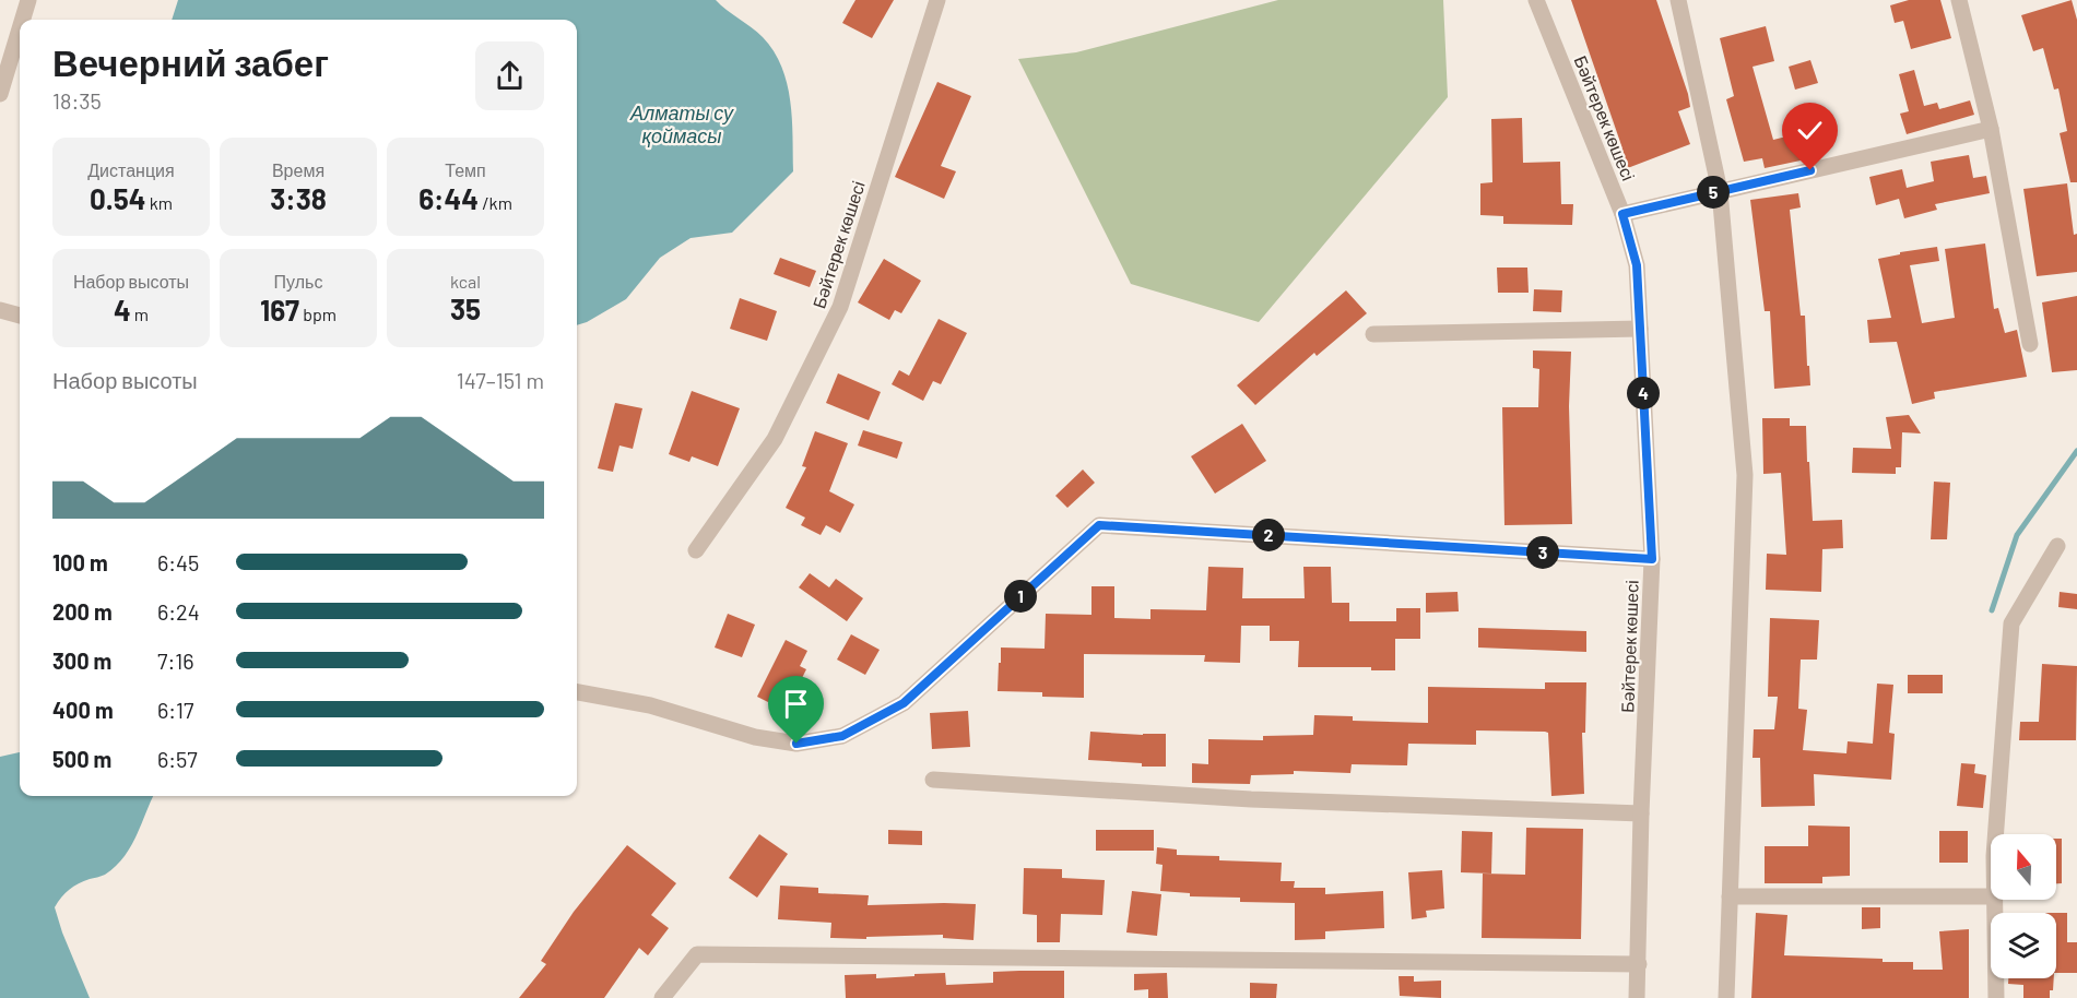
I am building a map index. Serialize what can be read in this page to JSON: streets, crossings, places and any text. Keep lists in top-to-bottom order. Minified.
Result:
{"streets":{"street":["Бәйтерек көшесі"]},"water":["Алматы су қоймасы"],"north":"top","page":{"heading":["Вечерний забег","18:35"],"stats":[["Дистанция","0.54 km"],["Время","3:38"],["Темп","6:44 /km"],["Набор высоты","4 m"],["Пульс","167 bpm"],["kcal","35"]],"pins":["5","4","2","3","1"],"chart":["Набор высоты","147–151 m"],"list":[{"name":"100 m","note":"6:45"},{"name":"200 m","note":"6:24"},{"name":"300 m","note":"7:16"},{"name":"400 m","note":"6:17"},{"name":"500 m","note":"6:57"}]}}
